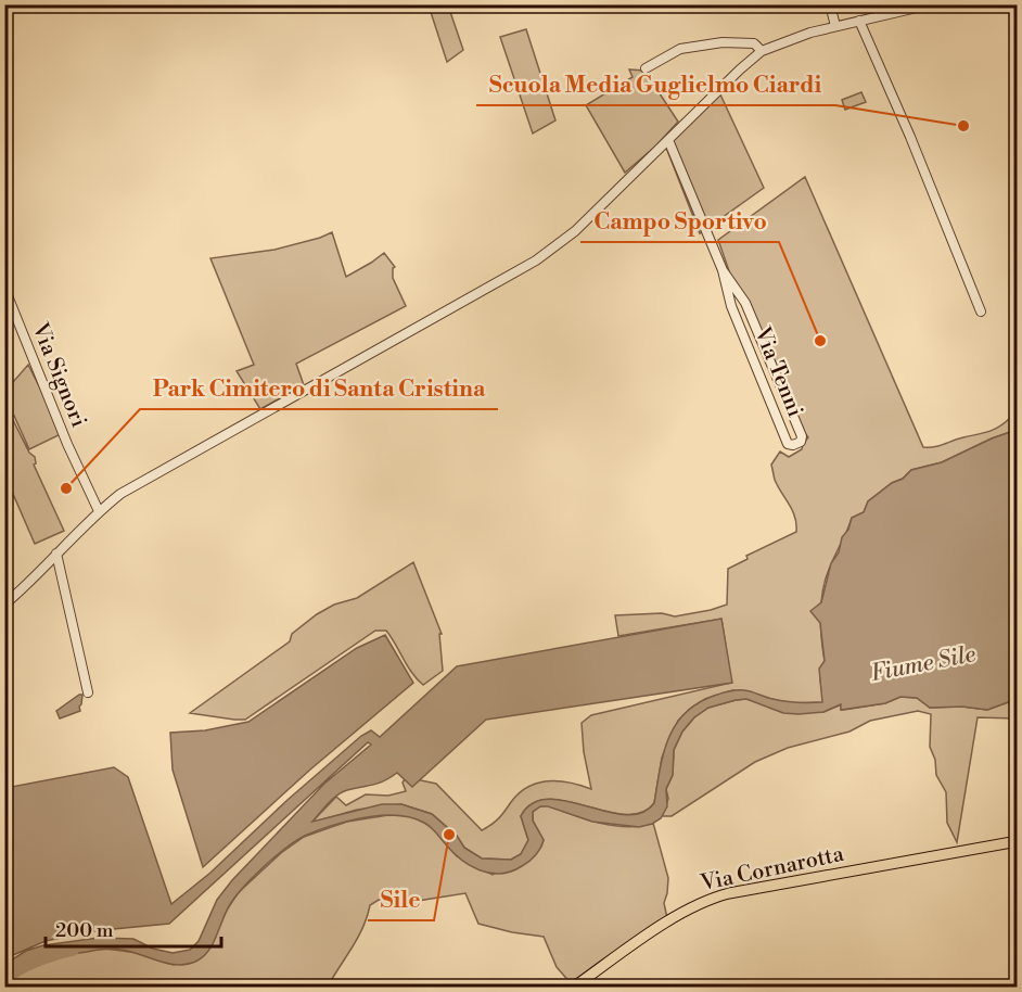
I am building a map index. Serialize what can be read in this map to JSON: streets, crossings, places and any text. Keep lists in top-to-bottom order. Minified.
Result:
{"streets":{"main road":["Via Cornarotta"],"street":["Via Tenni","Via Signori"]},"water":["Fiume Sile"],"places":["Scuola Media Guglielmo Ciardi","Campo Sportivo","Park Cimitero di Santa Cristina","Sile"],"scale_bar":"200 m"}
